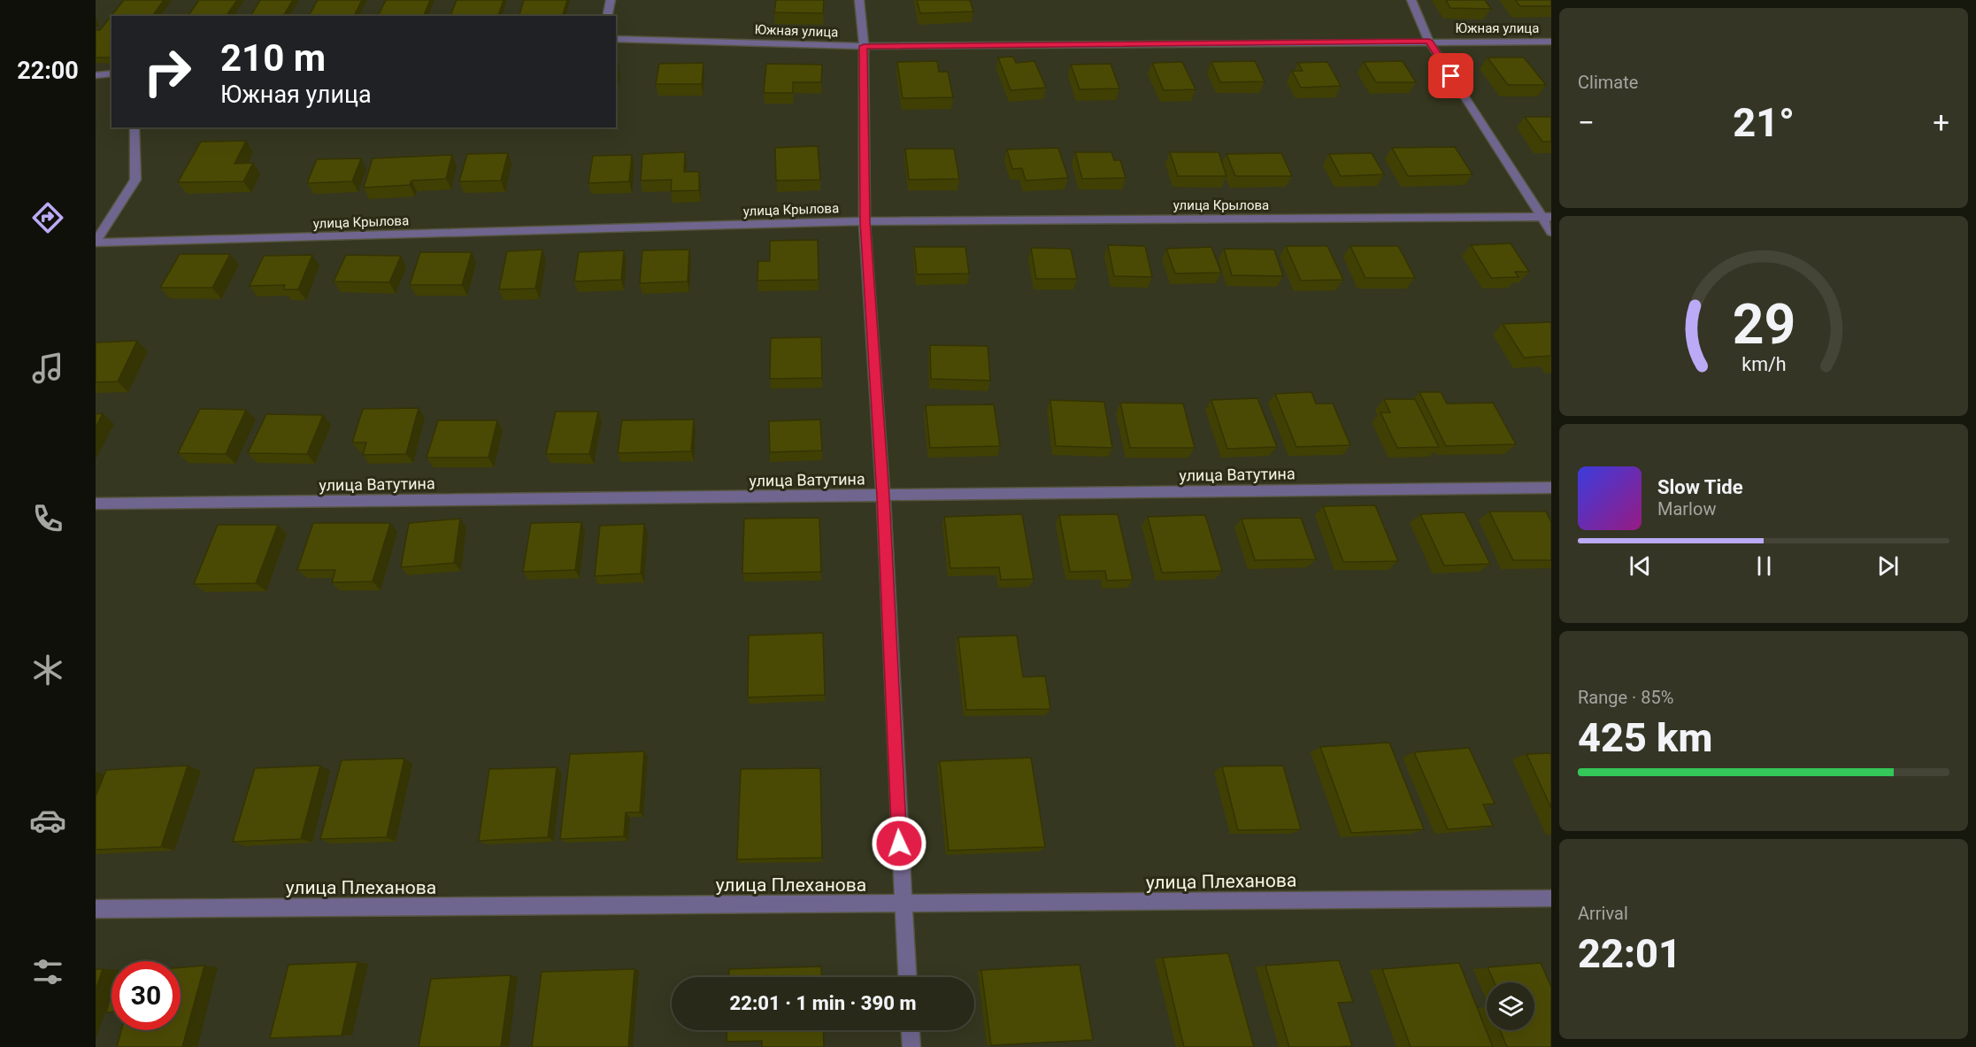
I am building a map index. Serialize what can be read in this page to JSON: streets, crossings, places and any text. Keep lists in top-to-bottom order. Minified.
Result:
{"streets":{"street":["Южная улица","улица Крылова","улица Ватутина","улица Плеханова"]},"page":{"tabs":"22:00","tile":["Climate",["Range · 85%","425 km"],["Arrival","22:01"]],"turn":["210 m","Южная улица"],"heat":["−","21°","+"],"song":["Slow Tide","Marlow"],"limit":"30","trip":"22:01 · 1 min · 390 m","gauge":["29","km/h"]}}
